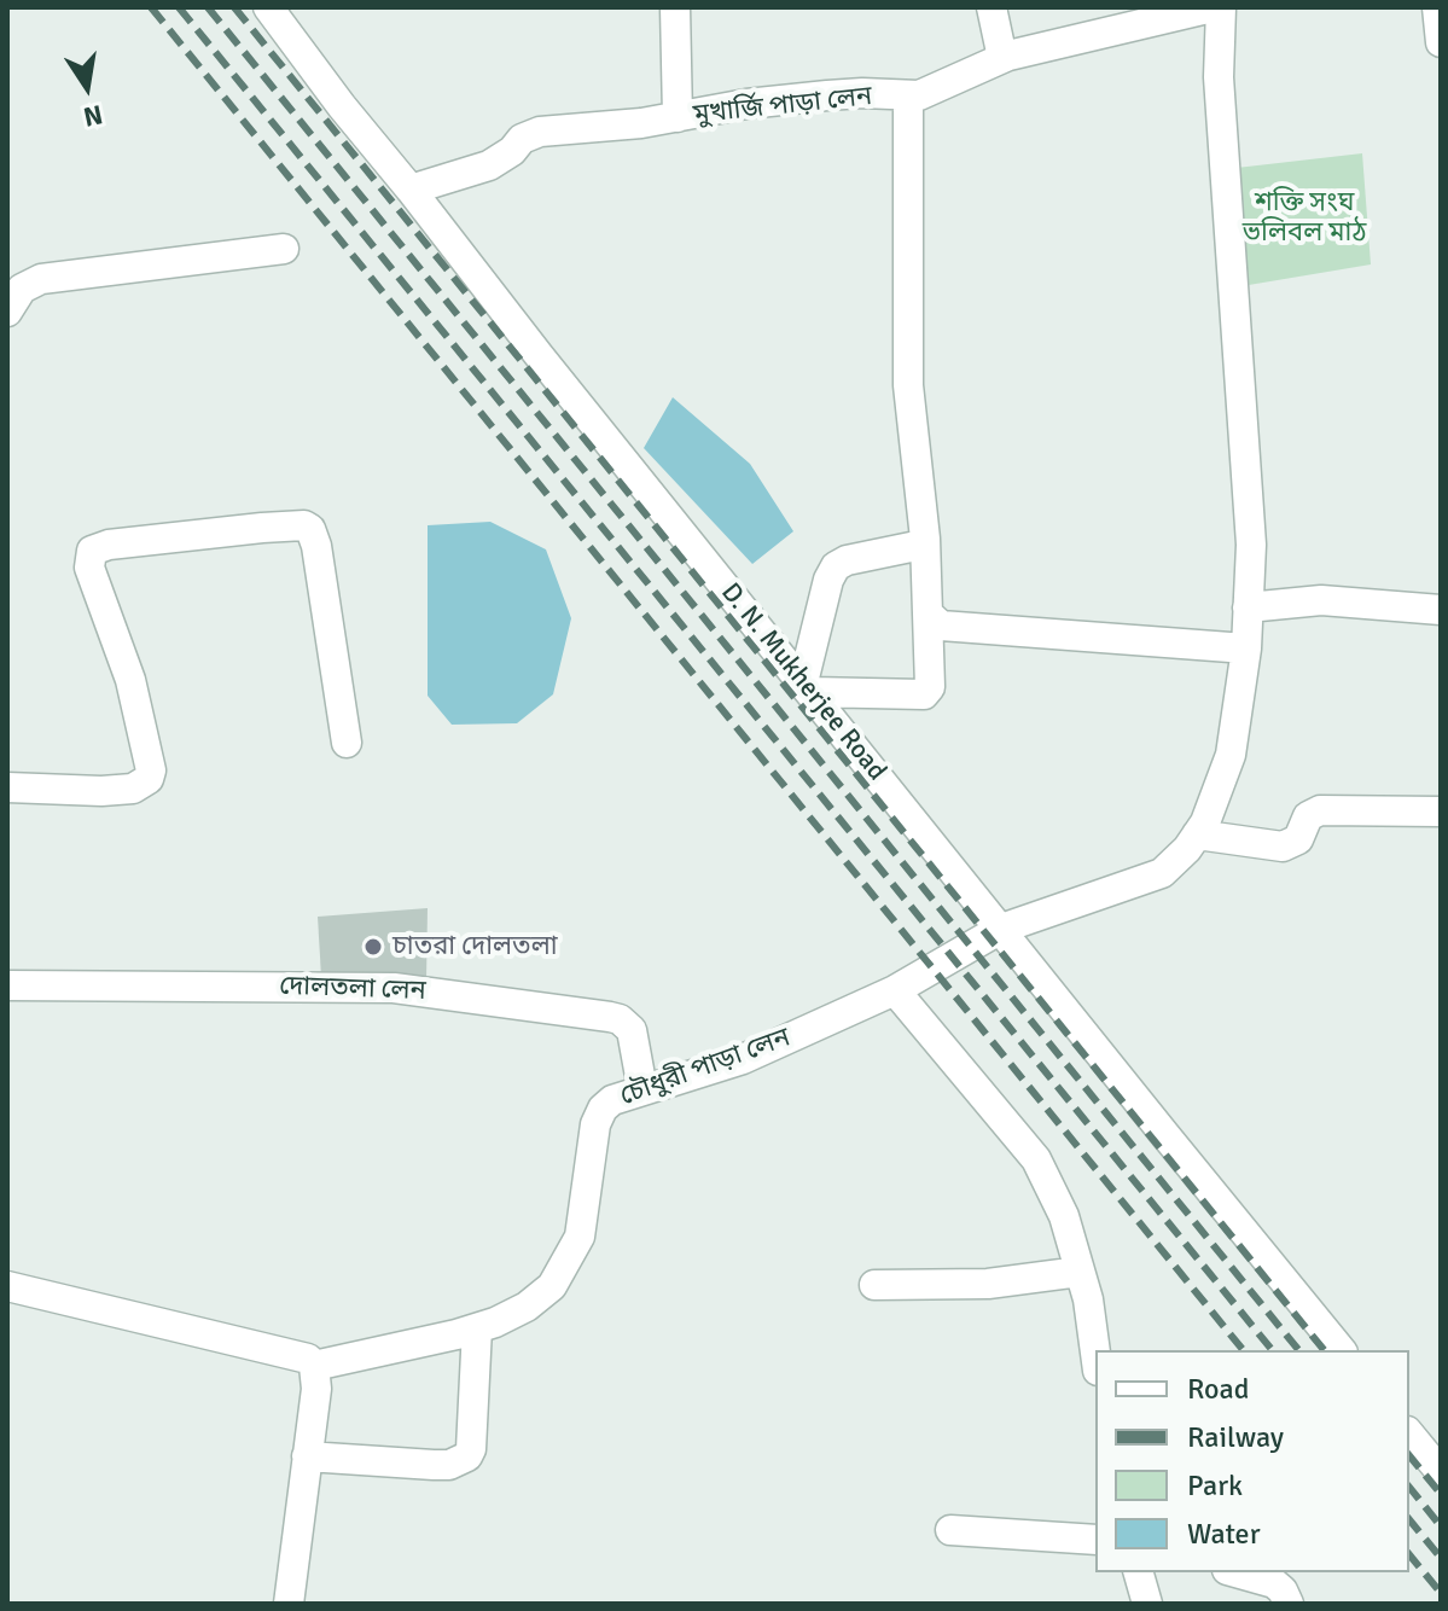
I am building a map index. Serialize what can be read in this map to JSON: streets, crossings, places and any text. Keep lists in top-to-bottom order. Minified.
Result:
{"streets":{"street":["মুখার্জি পাড়া লেন","D. N. Mukherjee Road","দোলতলা লেন","চৌধুরী পাড়া লেন"]},"crossings":[["মুখার্জি পাড়া লেন","D. N. Mukherjee Road"],["D. N. Mukherjee Road","চৌধুরী পাড়া লেন"],["দোলতলা লেন","চৌধুরী পাড়া লেন"]],"parks":["শক্তি সংঘ ভলিবল মাঠ"],"places":["চাতরা দোলতলা"],"legend":["Road","Railway","Park","Water"],"north":"bottom"}
